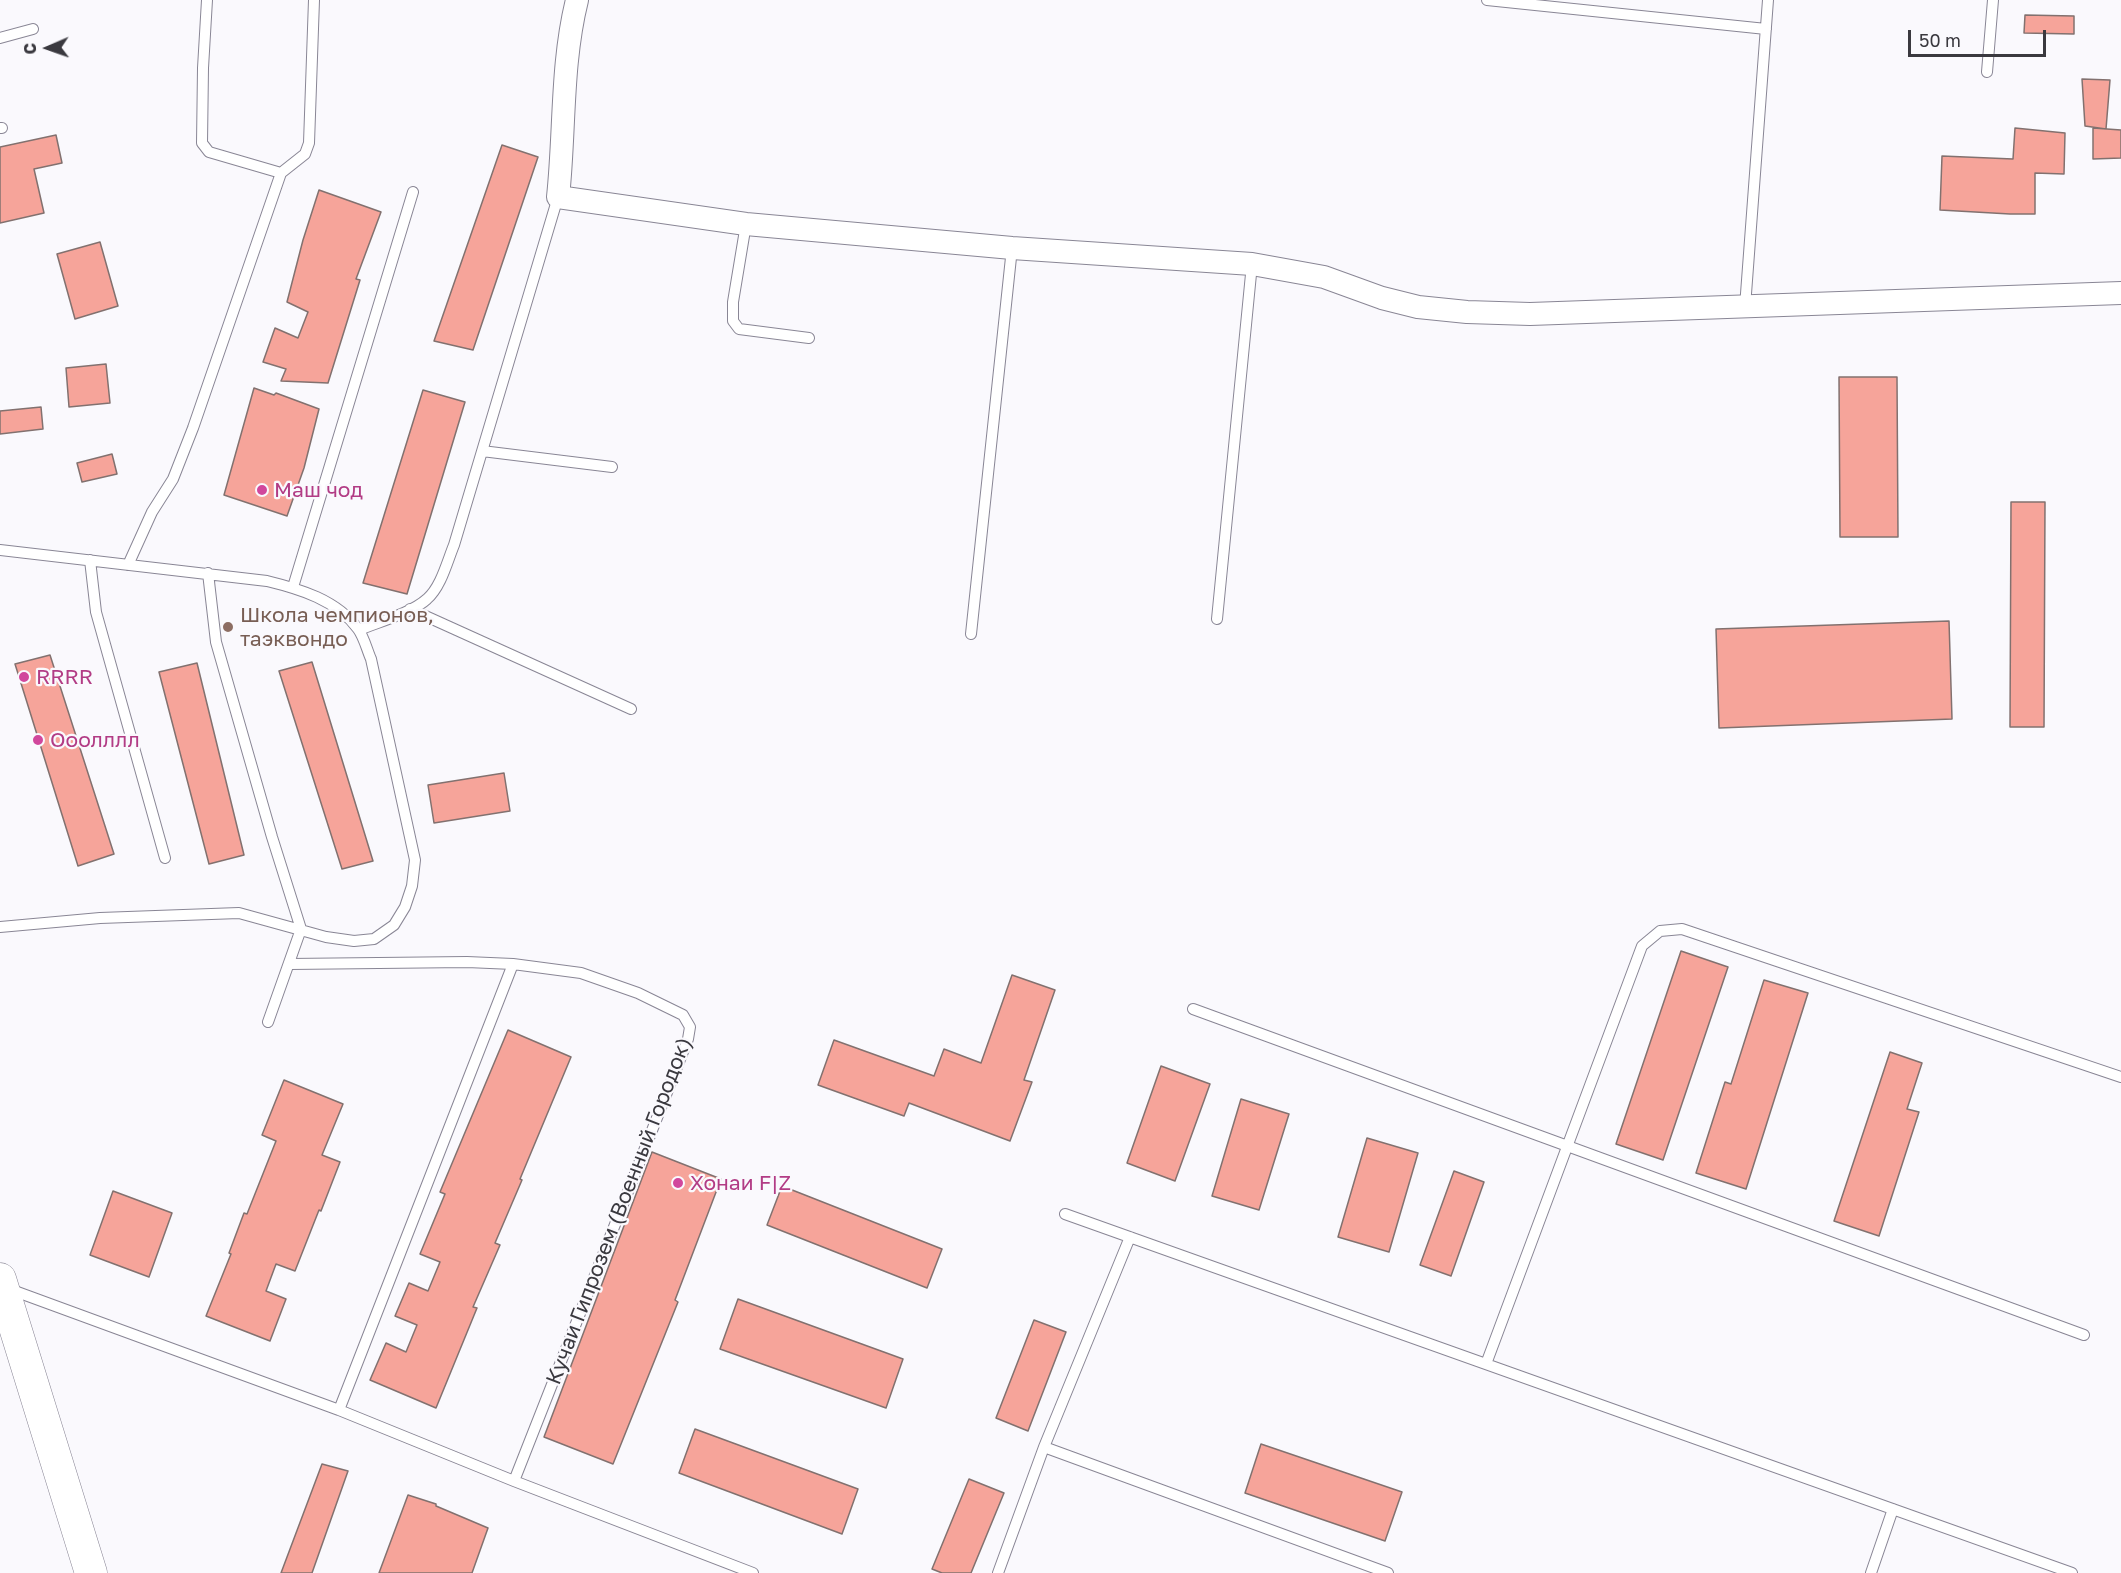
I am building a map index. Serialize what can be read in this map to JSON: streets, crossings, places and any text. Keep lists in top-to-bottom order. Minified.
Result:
{"streets":{"lane":["Кучаи Гипрозем (Военный Городок)"]},"places":["Маш чод","Школа чемпионов, таэквондо","RRRR","Ооолллл","Хонаи F|Z"],"scale_bar":"50 m","north":"left"}
